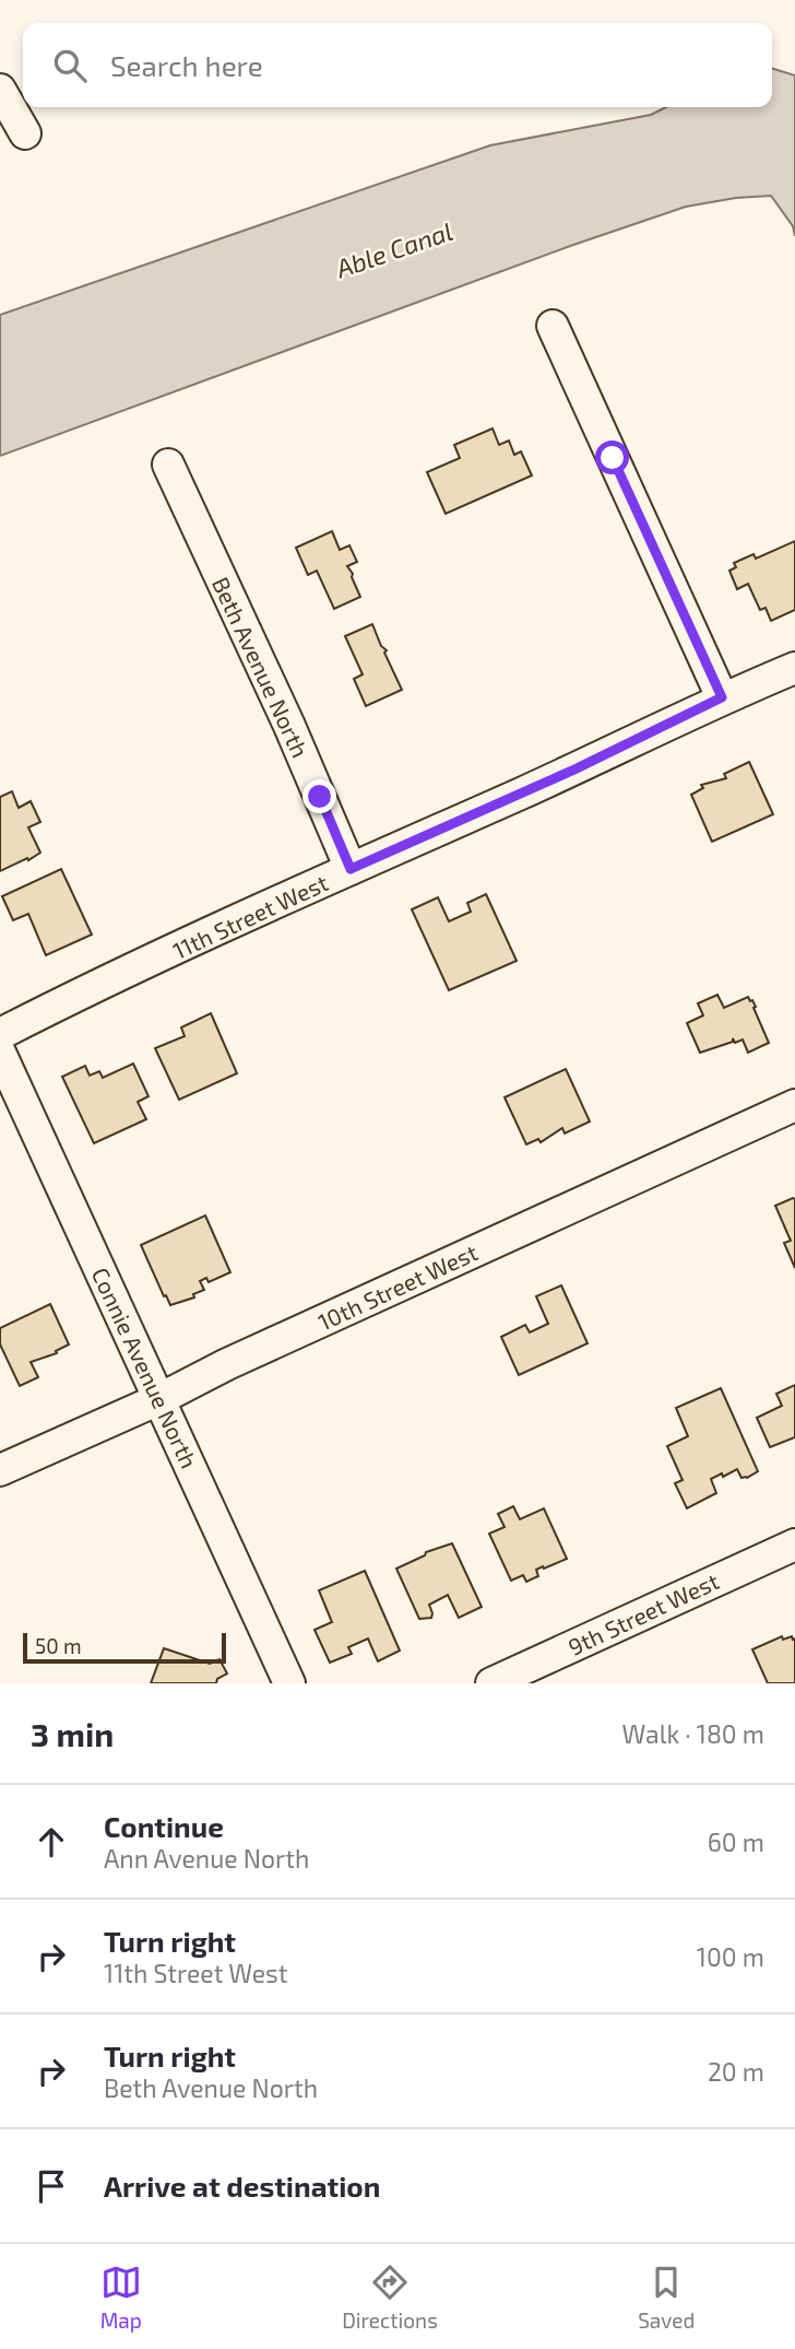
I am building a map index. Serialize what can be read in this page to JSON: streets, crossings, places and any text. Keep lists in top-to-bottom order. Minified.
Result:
{"streets":{"street":["Beth Avenue North","11th Street West","10th Street West","Connie Avenue North","9th Street West"]},"crossings":[["Beth Avenue North","11th Street West"],["10th Street West","Connie Avenue North"]],"water":["Able Canal"],"scale_bar":"50 m","page":{"search":"Search here","scale":"50 m","heading":["3 min","Walk · 180 m"],"list":[["Continue","Ann Avenue North","60 m"],["Turn right","11th Street West","100 m"],["Turn right","Beth Avenue North","20 m"],"Arrive at destination"],"nav":["Map","Directions","Saved"]}}
